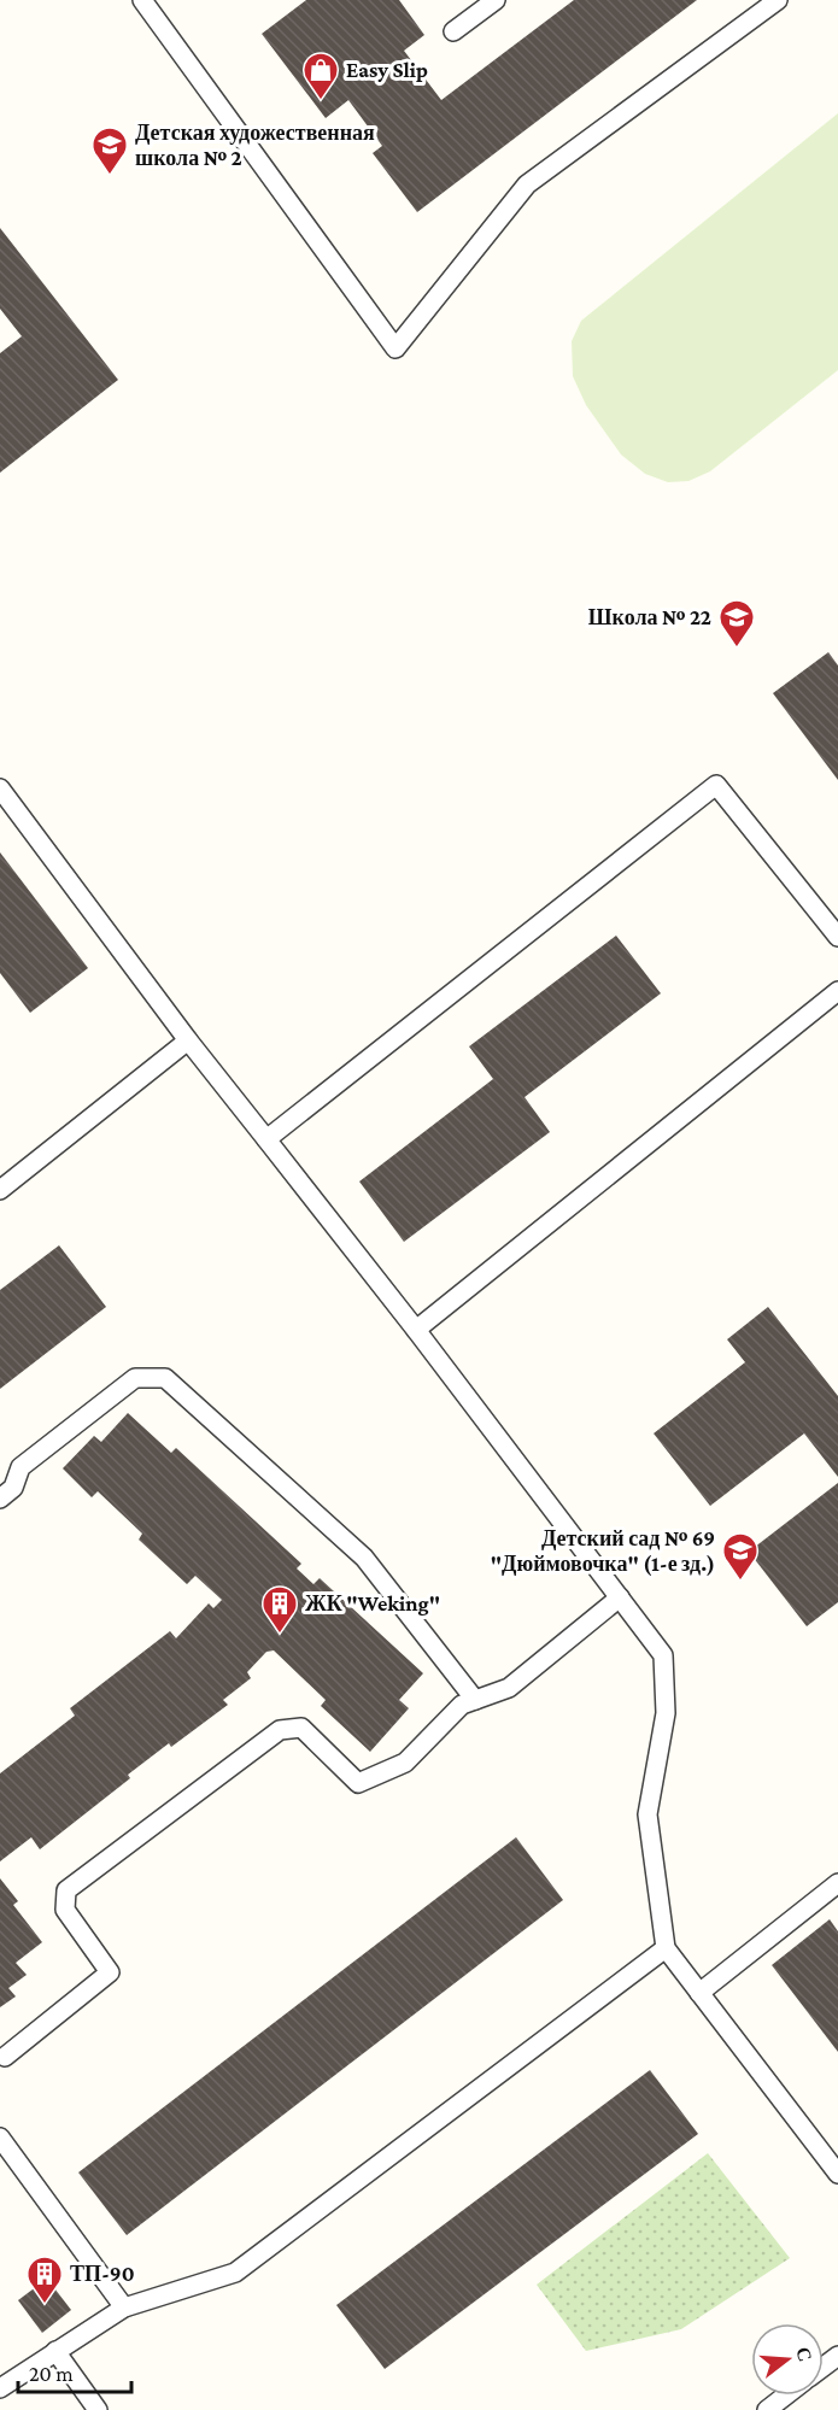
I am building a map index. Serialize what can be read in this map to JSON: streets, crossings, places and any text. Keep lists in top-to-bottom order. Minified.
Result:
{"places":{"shop":["Easy Slip"],"school or university":["Детская художественная школа № 2","Школа № 22","Детский сад № 69 \"Дюймовочка\" (1-е зд.)"],"building":["ЖК \"Weking\"","ТП-90"]},"scale_bar":"20 m","north":"right"}
